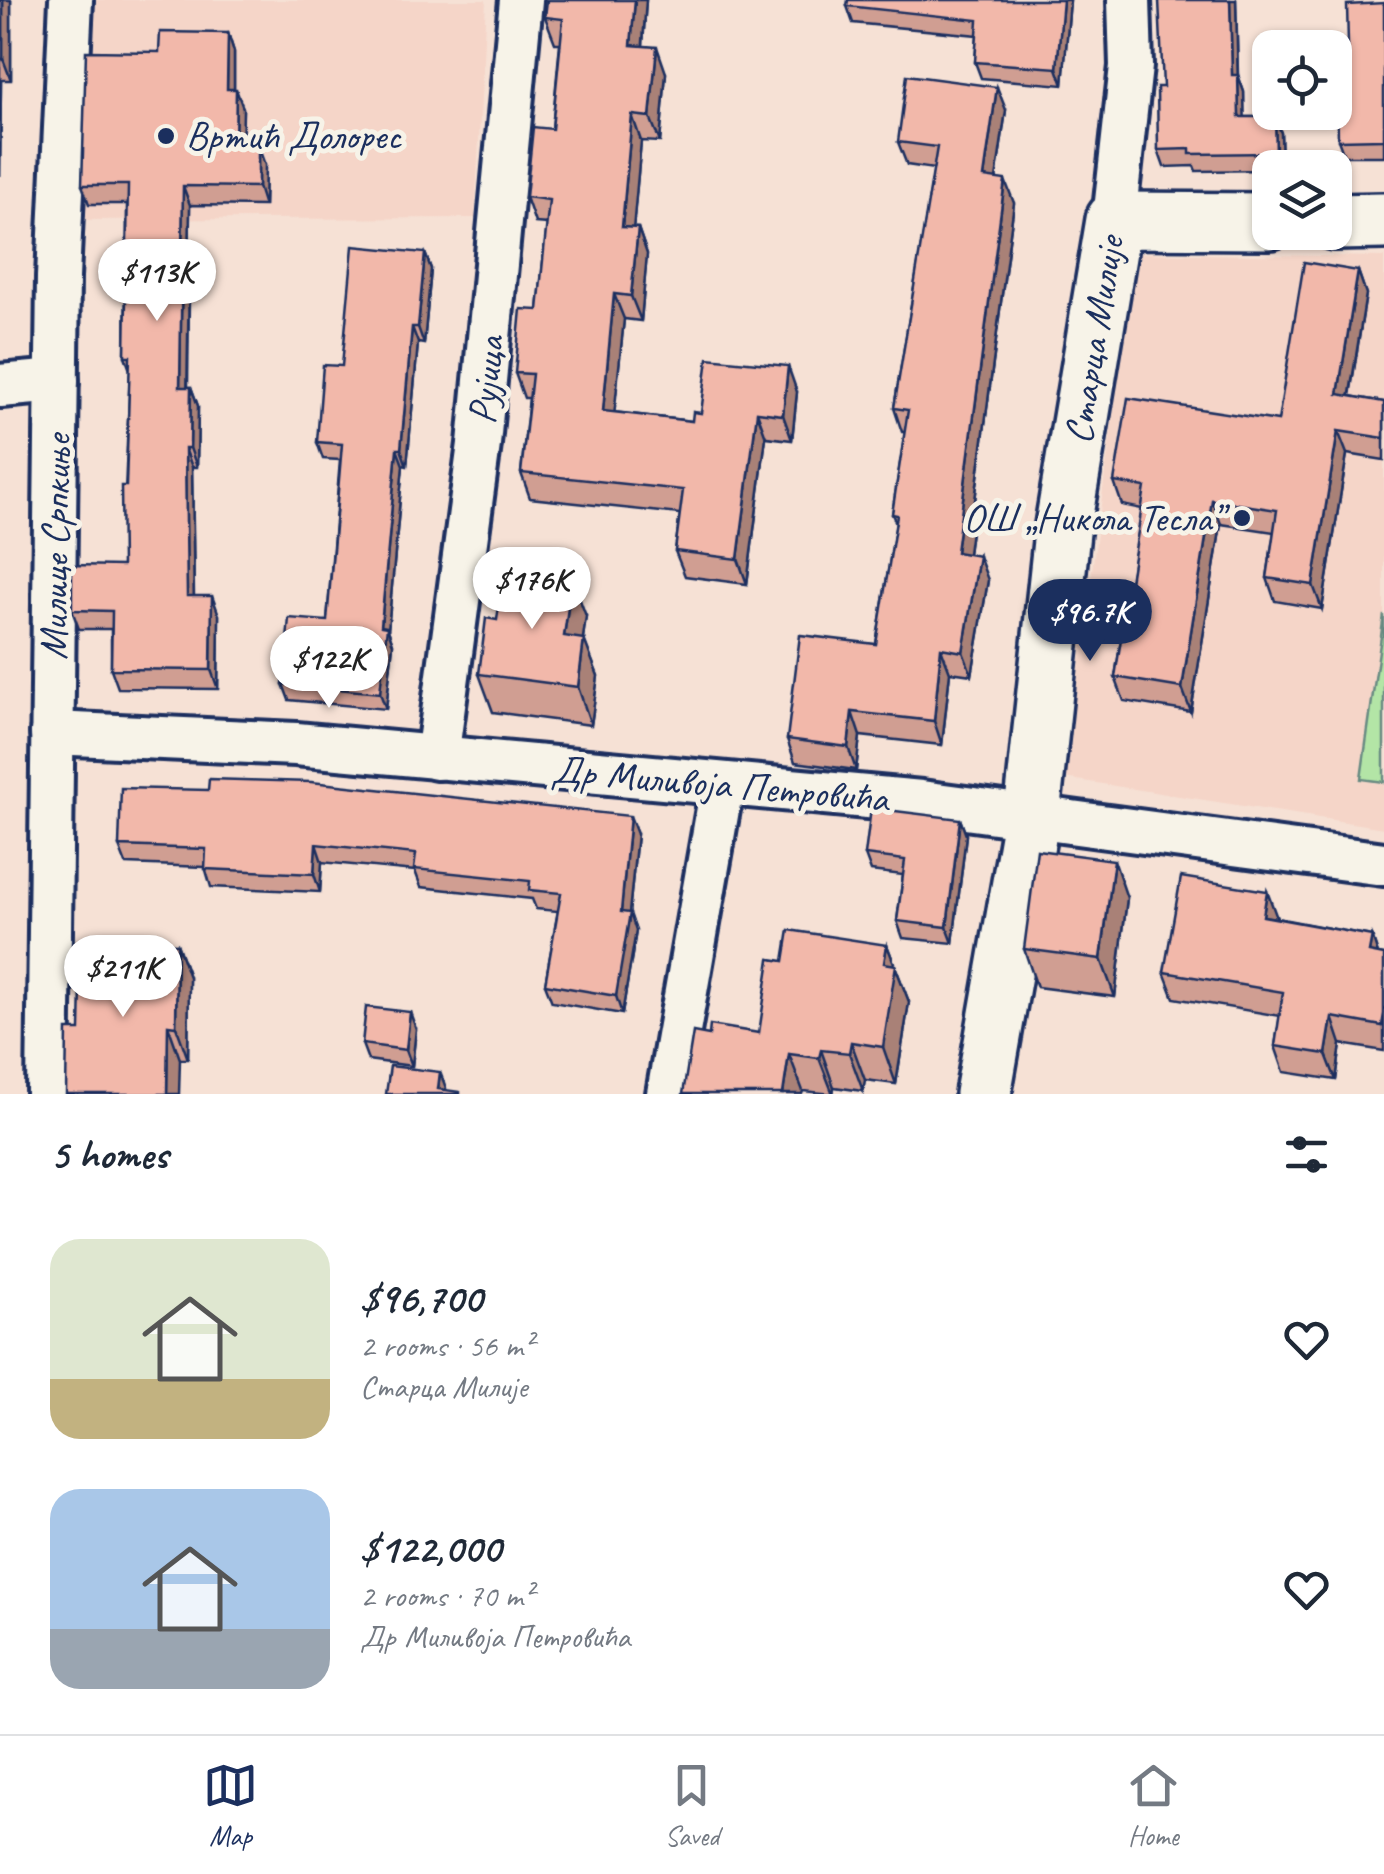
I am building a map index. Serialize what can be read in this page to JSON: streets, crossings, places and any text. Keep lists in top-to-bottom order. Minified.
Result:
{"streets":{"street":["Старца Милије","Рујица","Милице Српкиње","Др Миливоја Петровића"]},"crossings":[["Старца Милије","Др Миливоја Петровића"],["Рујица","Др Миливоја Петровића"],["Милице Српкиње","Др Миливоја Петровића"]],"places":["Вртић Долорес","ОШ „Никола Тесла”"],"page":{"price":["$113K","$176K","$96.7K","$122K","$211K"],"heading":"5 homes","list":[{"name":"$96,700","note":"2 rooms · 56 m² · Старца Милије"},{"name":"$122,000","note":"2 rooms · 70 m² · Др Миливоја Петровића"}],"tabs":["Map","Saved","Home"]}}
